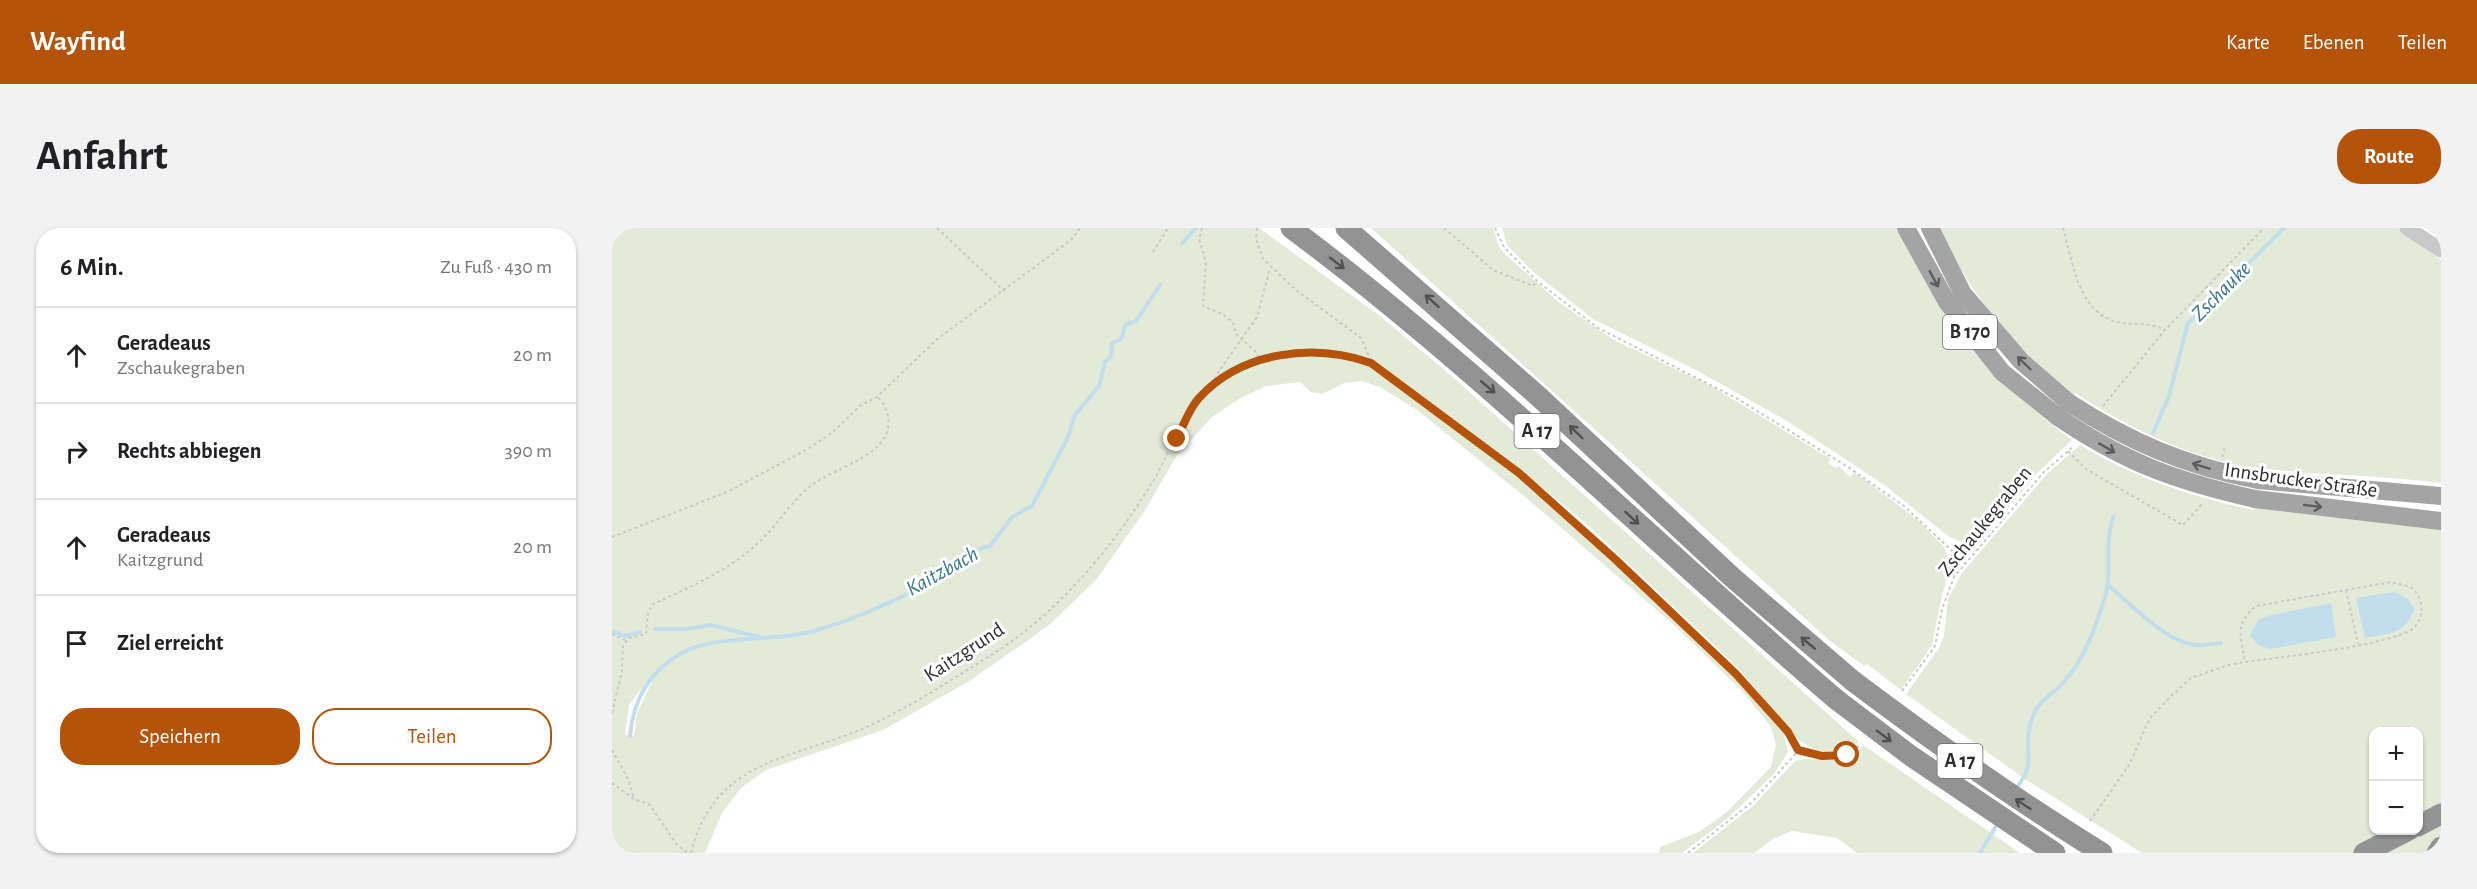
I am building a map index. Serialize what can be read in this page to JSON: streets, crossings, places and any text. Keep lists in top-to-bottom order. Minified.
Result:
{"streets":{"highway":["A 17"],"main road":["B 170","Innsbrucker Straße"],"path":["Zschaukegraben","Kaitzgrund"]},"water":["Zschauke","Kaitzbach"],"page":{"header":"Wayfind","nav":["Karte","Ebenen","Teilen"],"buttons":["Route",["Speichern","Teilen"]],"title":"Anfahrt","heading":["6 Min.","Zu Fuß · 430 m"],"list":[["Geradeaus","Zschaukegraben","20 m"],["Rechts abbiegen","390 m"],["Geradeaus","Kaitzgrund","20 m"],"Ziel erreicht"],"map_buttons":["+","−"]}}
